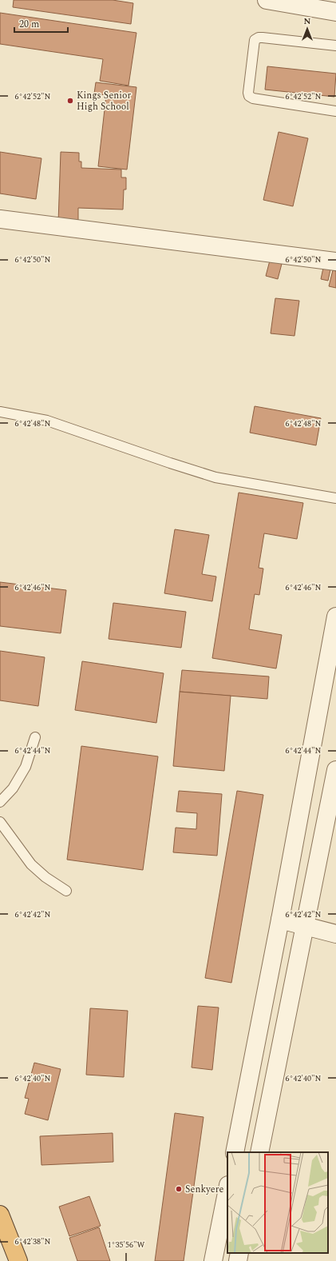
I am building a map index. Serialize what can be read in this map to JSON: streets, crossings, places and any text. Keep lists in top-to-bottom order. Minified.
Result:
{"places":["Kings Senior High School","Senkyere"],"scale_bar":"20 m","north":"top","coordinates":["6°42'52\"N","6°42'50\"N","6°42'48\"N","6°42'46\"N","6°42'44\"N","6°42'42\"N","6°42'40\"N","6°42'38\"N","1°35'56\"W"]}
